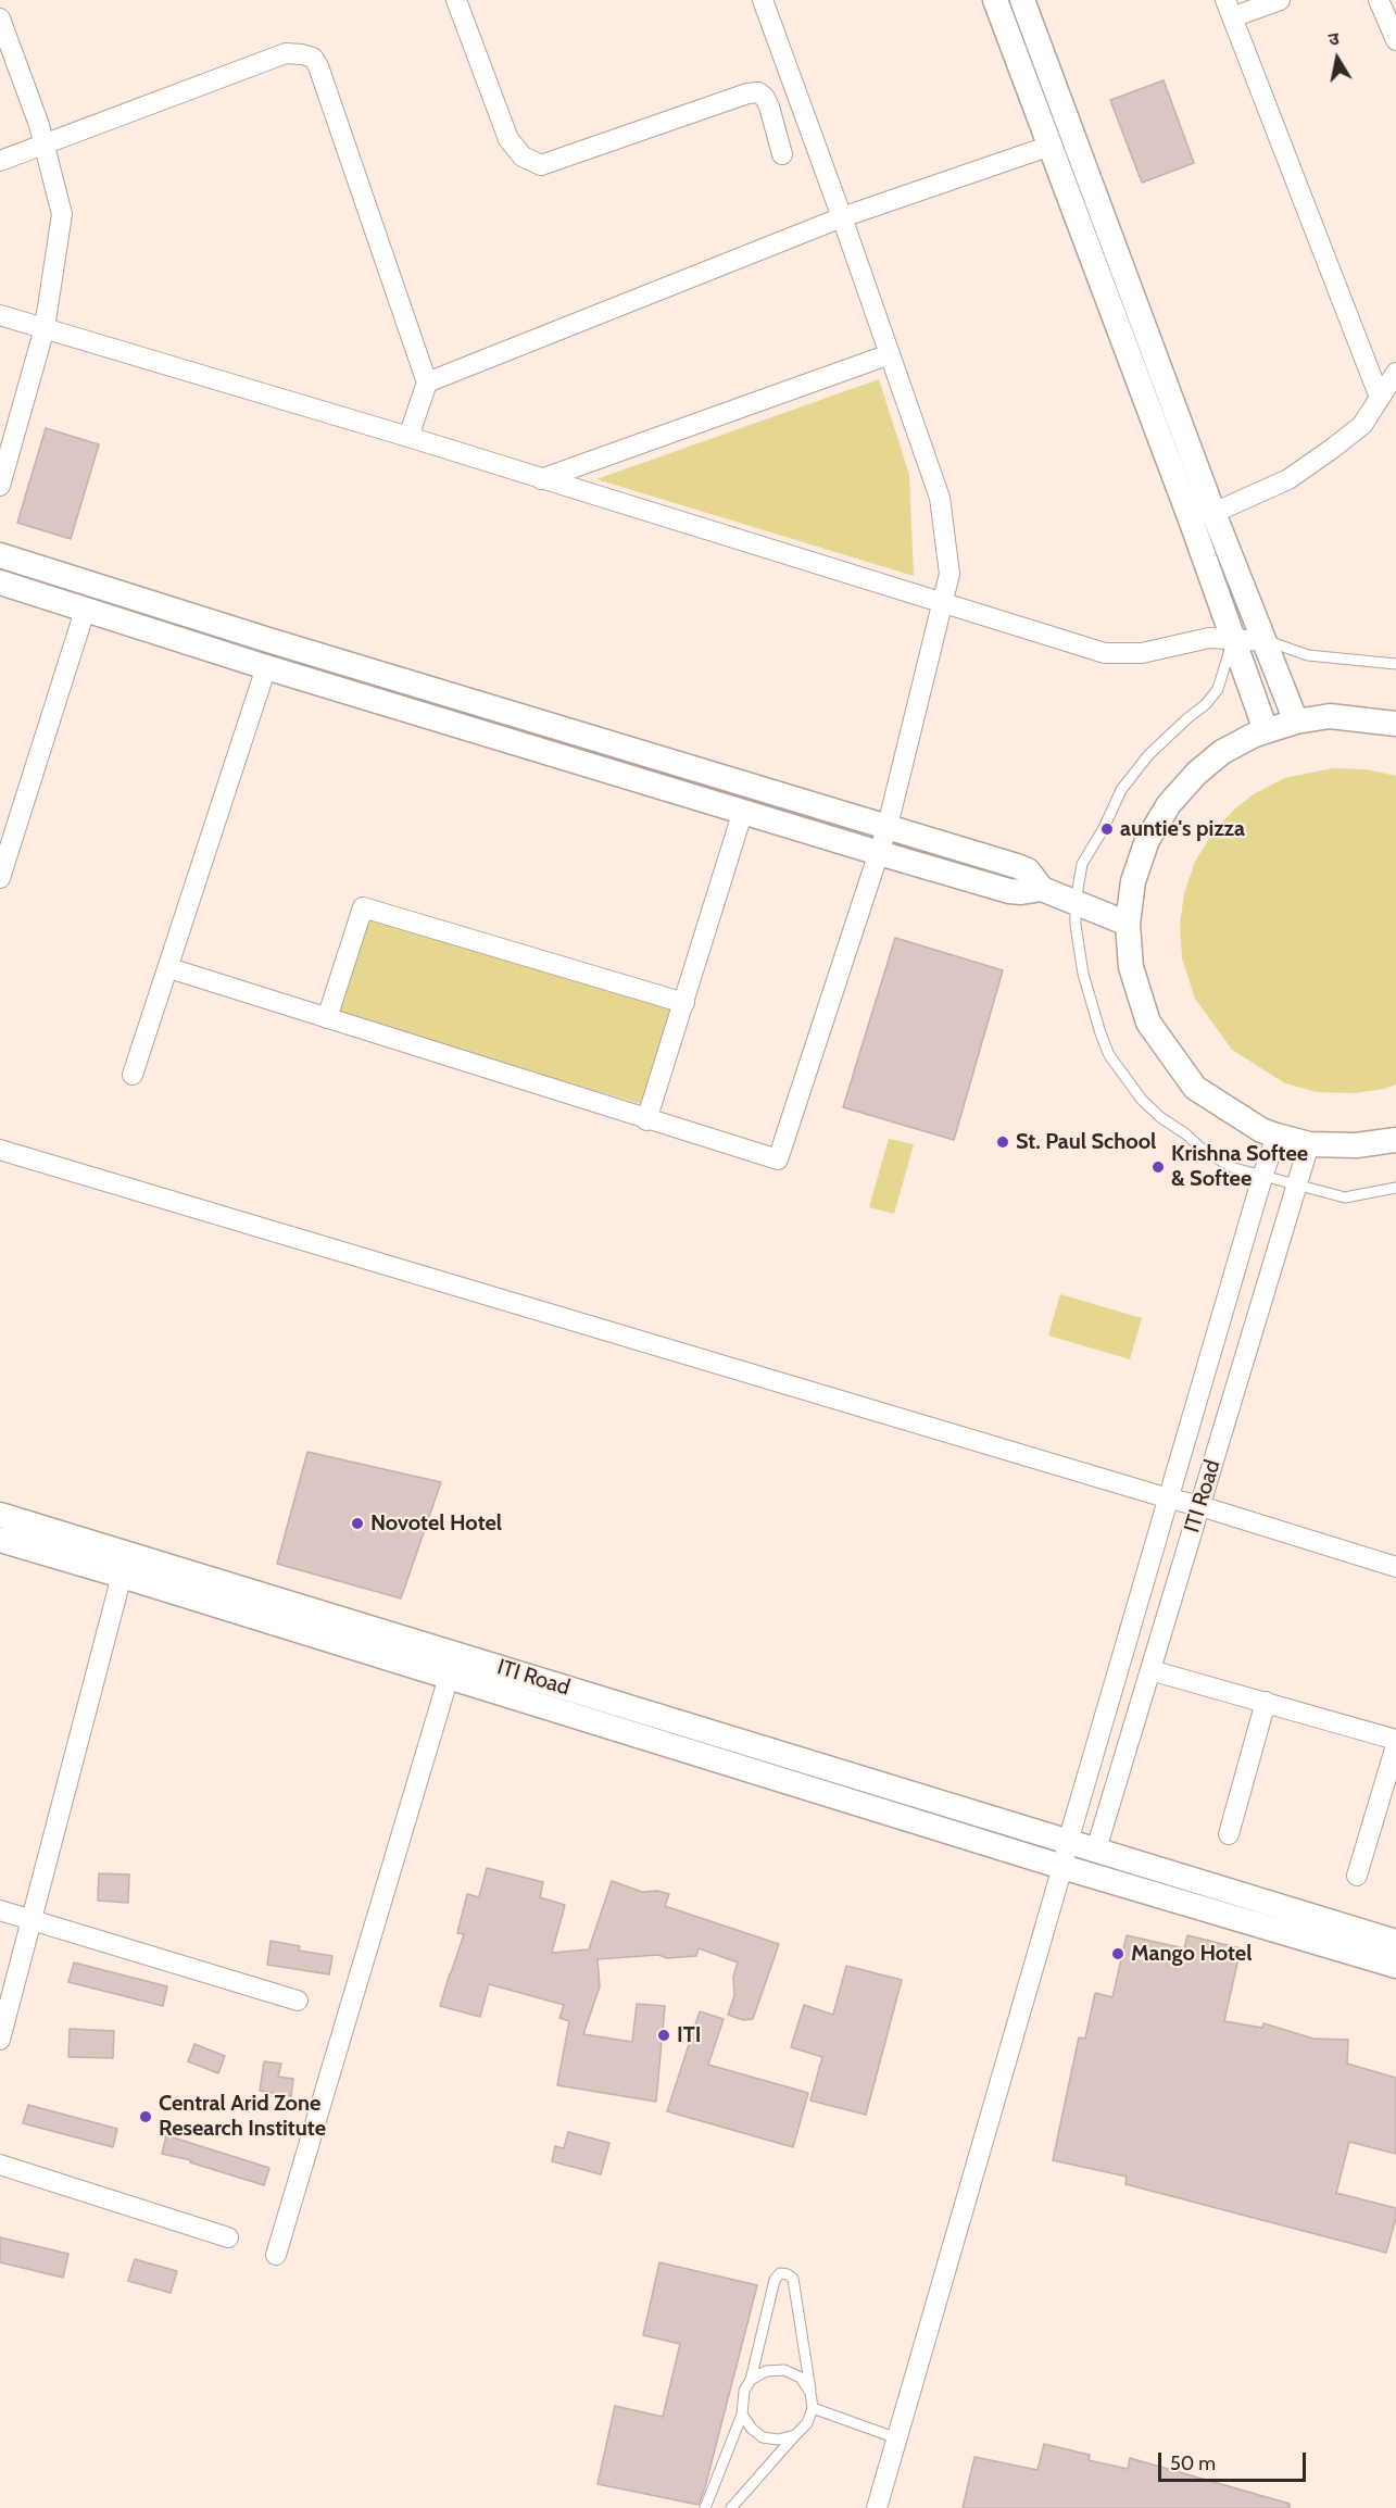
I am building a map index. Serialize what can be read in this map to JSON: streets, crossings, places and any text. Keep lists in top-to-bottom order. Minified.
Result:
{"streets":{"street":["ITI Road"]},"places":["auntie's pizza","St. Paul School","Krishna Softee & Softee","Novotel Hotel","Mango Hotel","ITI","Central Arid Zone Research Institute"],"scale_bar":"50 m","north":"top"}
